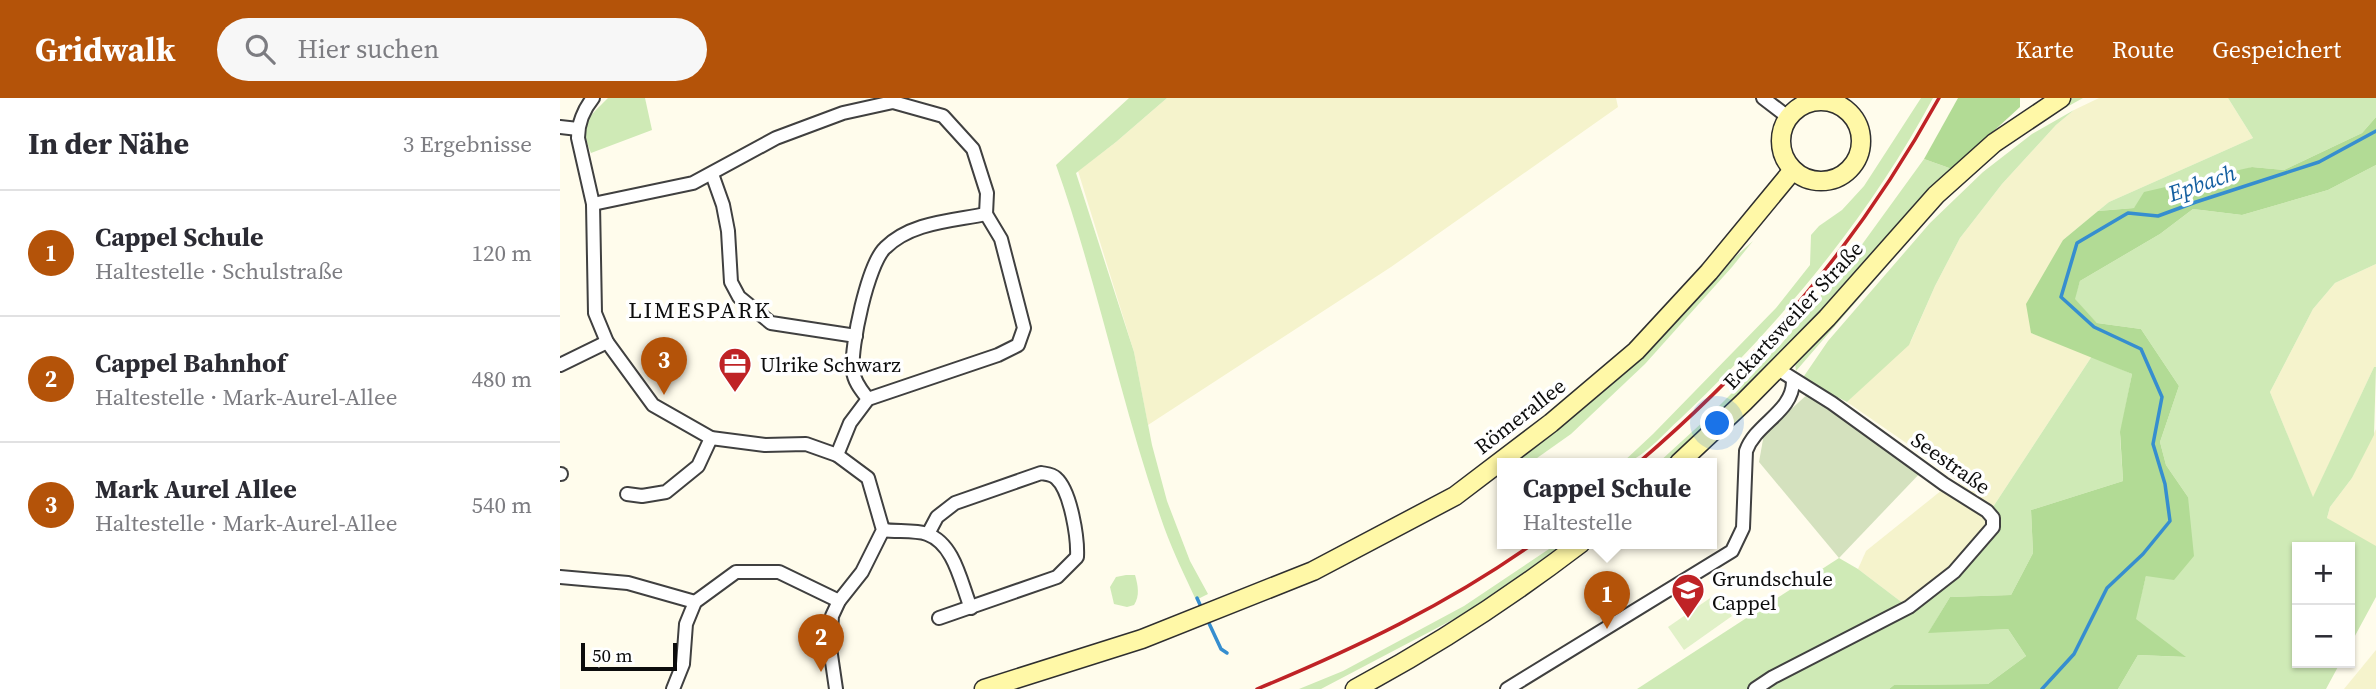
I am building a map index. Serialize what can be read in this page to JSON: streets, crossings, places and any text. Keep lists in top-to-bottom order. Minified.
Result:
{"streets":{"street":["Eckartsweiler Straße","Römerallee","Seestraße"]},"crossings":[["Eckartsweiler Straße","Seestraße"]],"districts":["LIMESPARK"],"water":["Epbach"],"places":{"office":["Ulrike Schwarz"],"school or university":["Grundschule Cappel"]},"scale_bar":"50 m","page":{"header":"Gridwalk","search":"Hier suchen","nav":["Karte","Route","Gespeichert"],"heading":["In der Nähe","3 Ergebnisse"],"list":[{"mark":"1","name":"Cappel Schule","note":"Haltestelle · Schulstraße","value":"120 m"},{"mark":"2","name":"Cappel Bahnhof","note":"Haltestelle · Mark-Aurel-Allee","value":"480 m"},{"mark":"3","name":"Mark Aurel Allee","note":"Haltestelle · Mark-Aurel-Allee","value":"540 m"}],"pins":["3","1","2"],"popup":["Cappel Schule","Haltestelle"],"map_buttons":["+","−"],"scale":"50 m"}}
